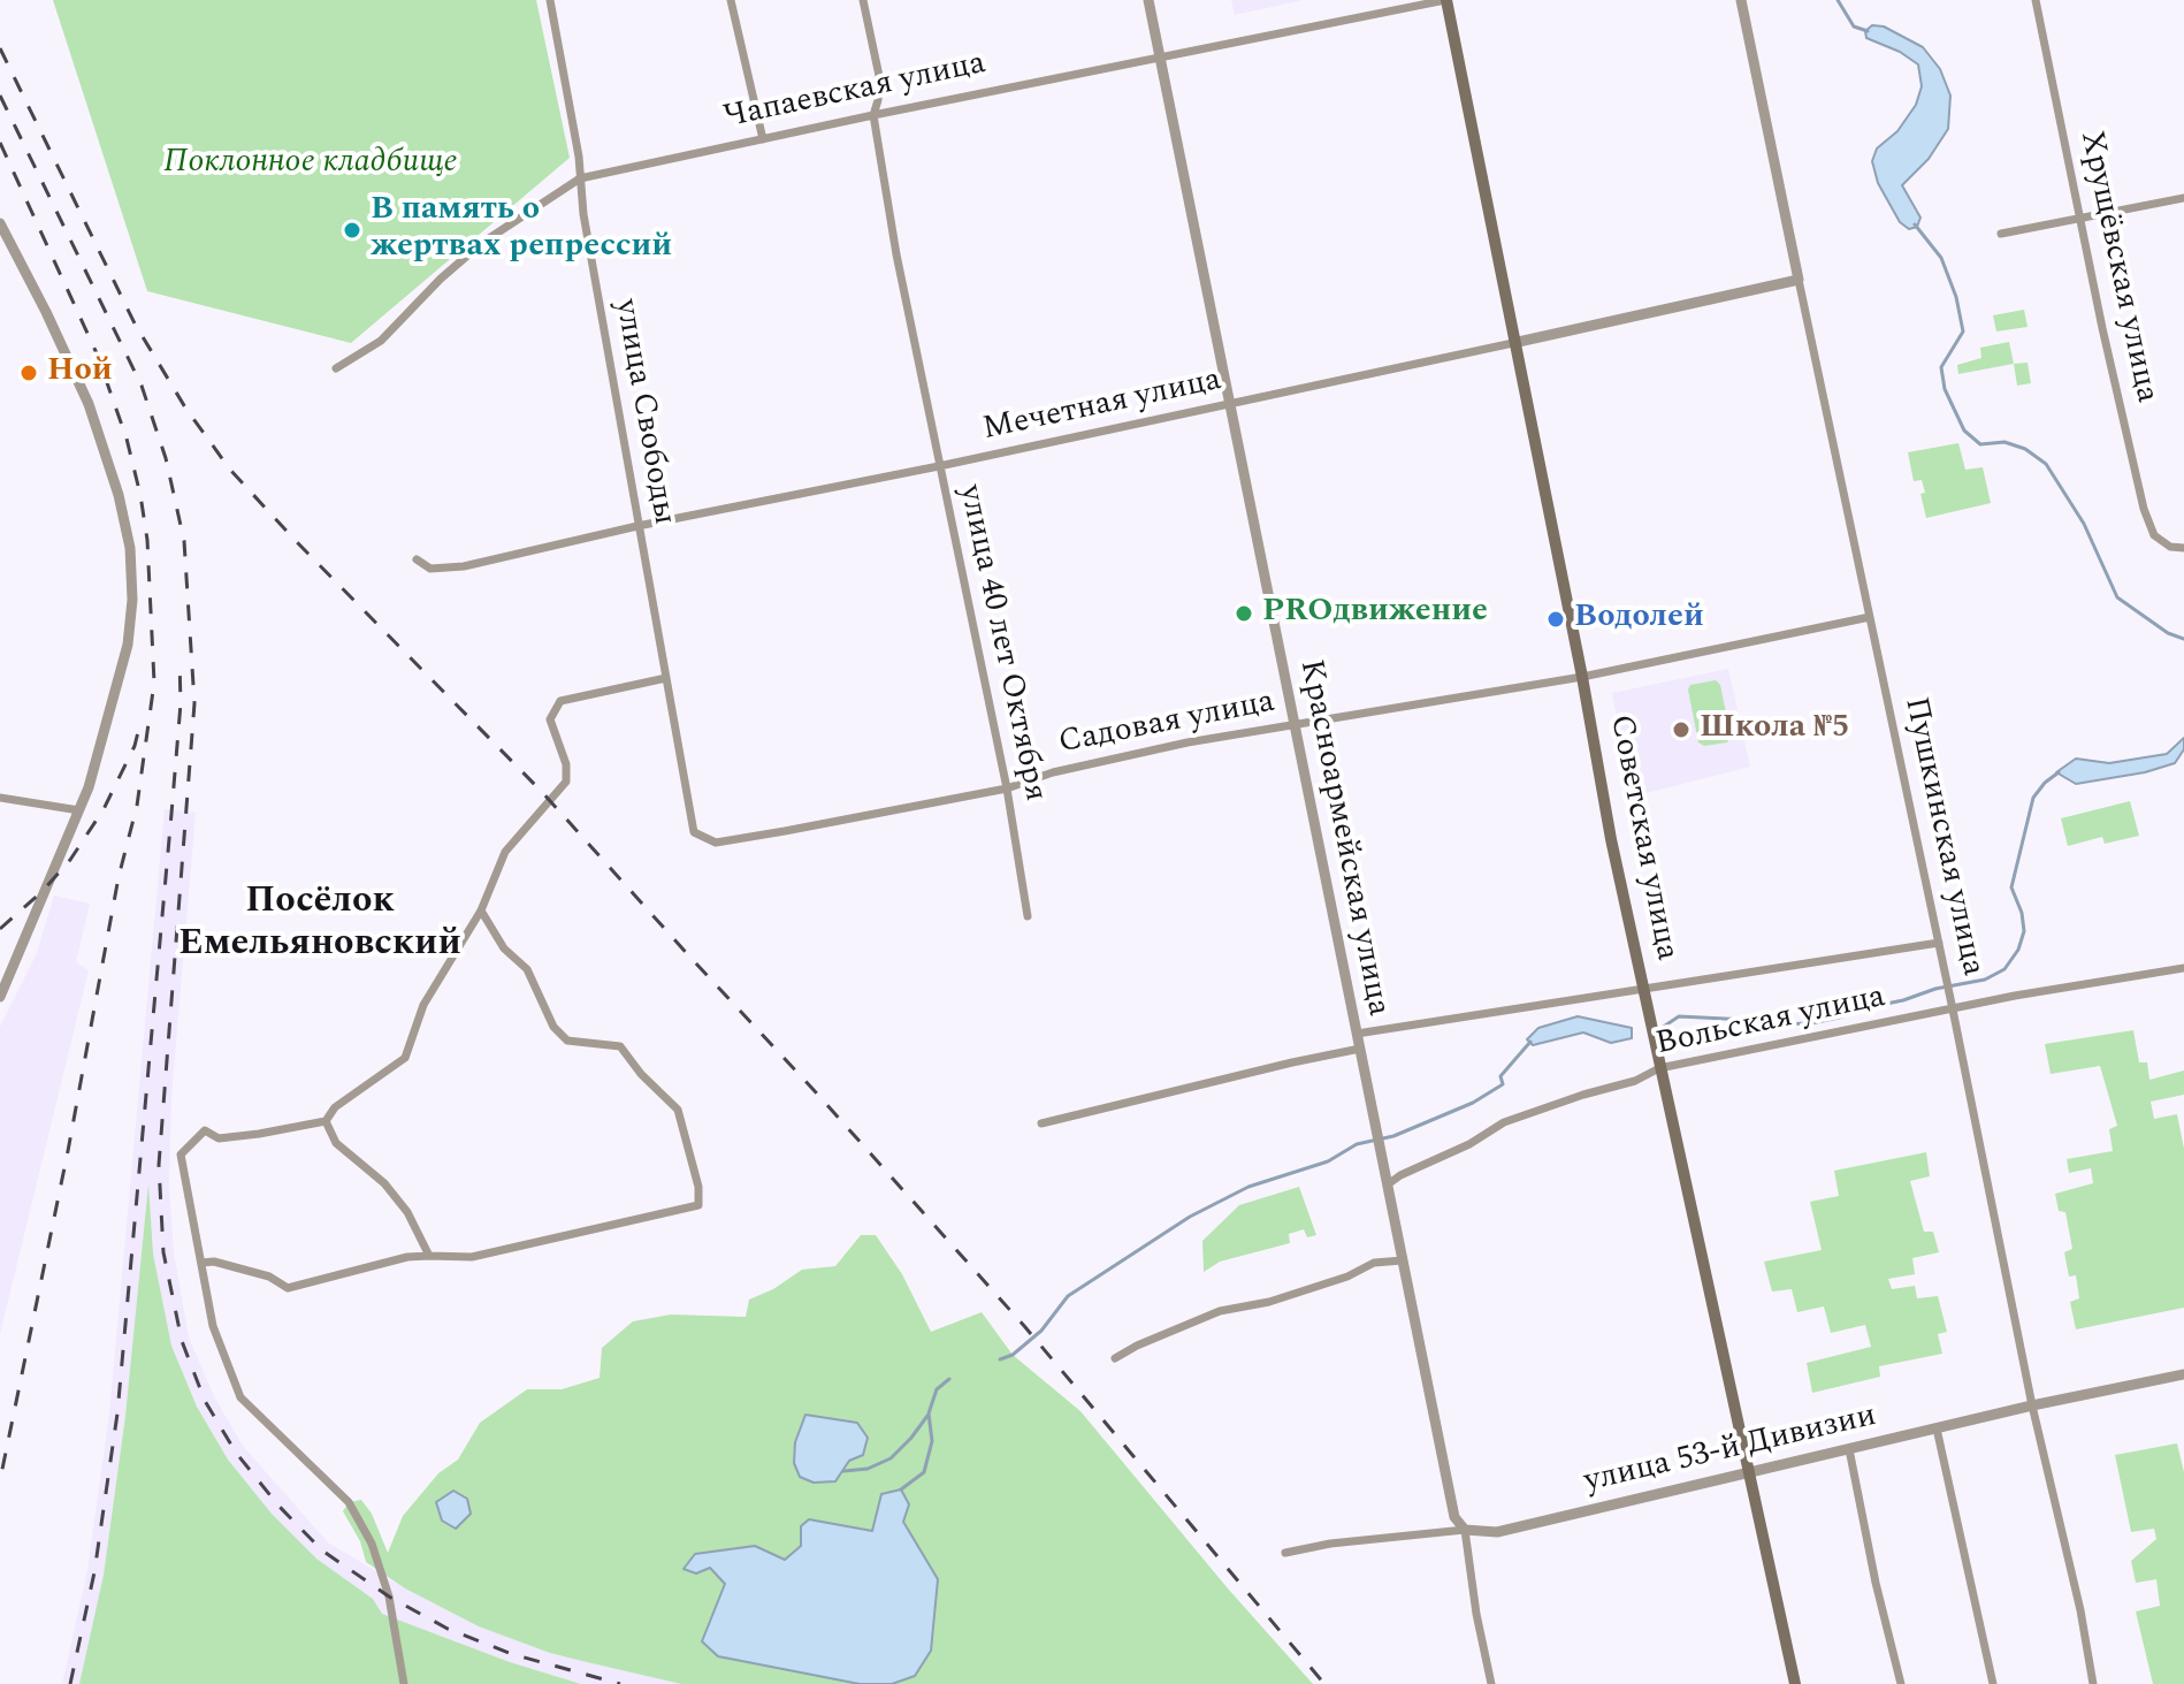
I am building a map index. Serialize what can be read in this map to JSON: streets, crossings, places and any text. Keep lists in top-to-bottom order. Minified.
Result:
{"streets":{"main road":["Советская улица"],"street":["Чапаевская улица","Хрущёвская улица","Мечетная улица","улица Свободы","улица 40 лет Октября","Садовая улица","Пушкинская улица","Красноармейская улица","Вольская улица","улица 53-й Дивизии"]},"crossings":[["Чапаевская улица","улица Свободы"],["Чапаевская улица","улица 40 лет Октября"],["Чапаевская улица","Красноармейская улица"],["Чапаевская улица","Советская улица"],["Мечетная улица","улица Свободы"],["Мечетная улица","улица 40 лет Октября"],["Мечетная улица","Пушкинская улица"],["Мечетная улица","Красноармейская улица"],["Мечетная улица","Советская улица"],["улица Свободы","Садовая улица"],["улица 40 лет Октября","Садовая улица"],["Садовая улица","Пушкинская улица"],["Садовая улица","Красноармейская улица"],["Садовая улица","Советская улица"],["Пушкинская улица","Вольская улица"],["Пушкинская улица","улица 53-й Дивизии"],["Красноармейская улица","Вольская улица"],["Красноармейская улица","улица 53-й Дивизии"],["Советская улица","Вольская улица"],["Советская улица","улица 53-й Дивизии"]],"districts":["Посёлок Емельяновский"],"parks":["Поклонное кладбище"],"places":["В память о жертвах репрессий","Ной","PROдвижение","Водолей","Школа №5"]}
